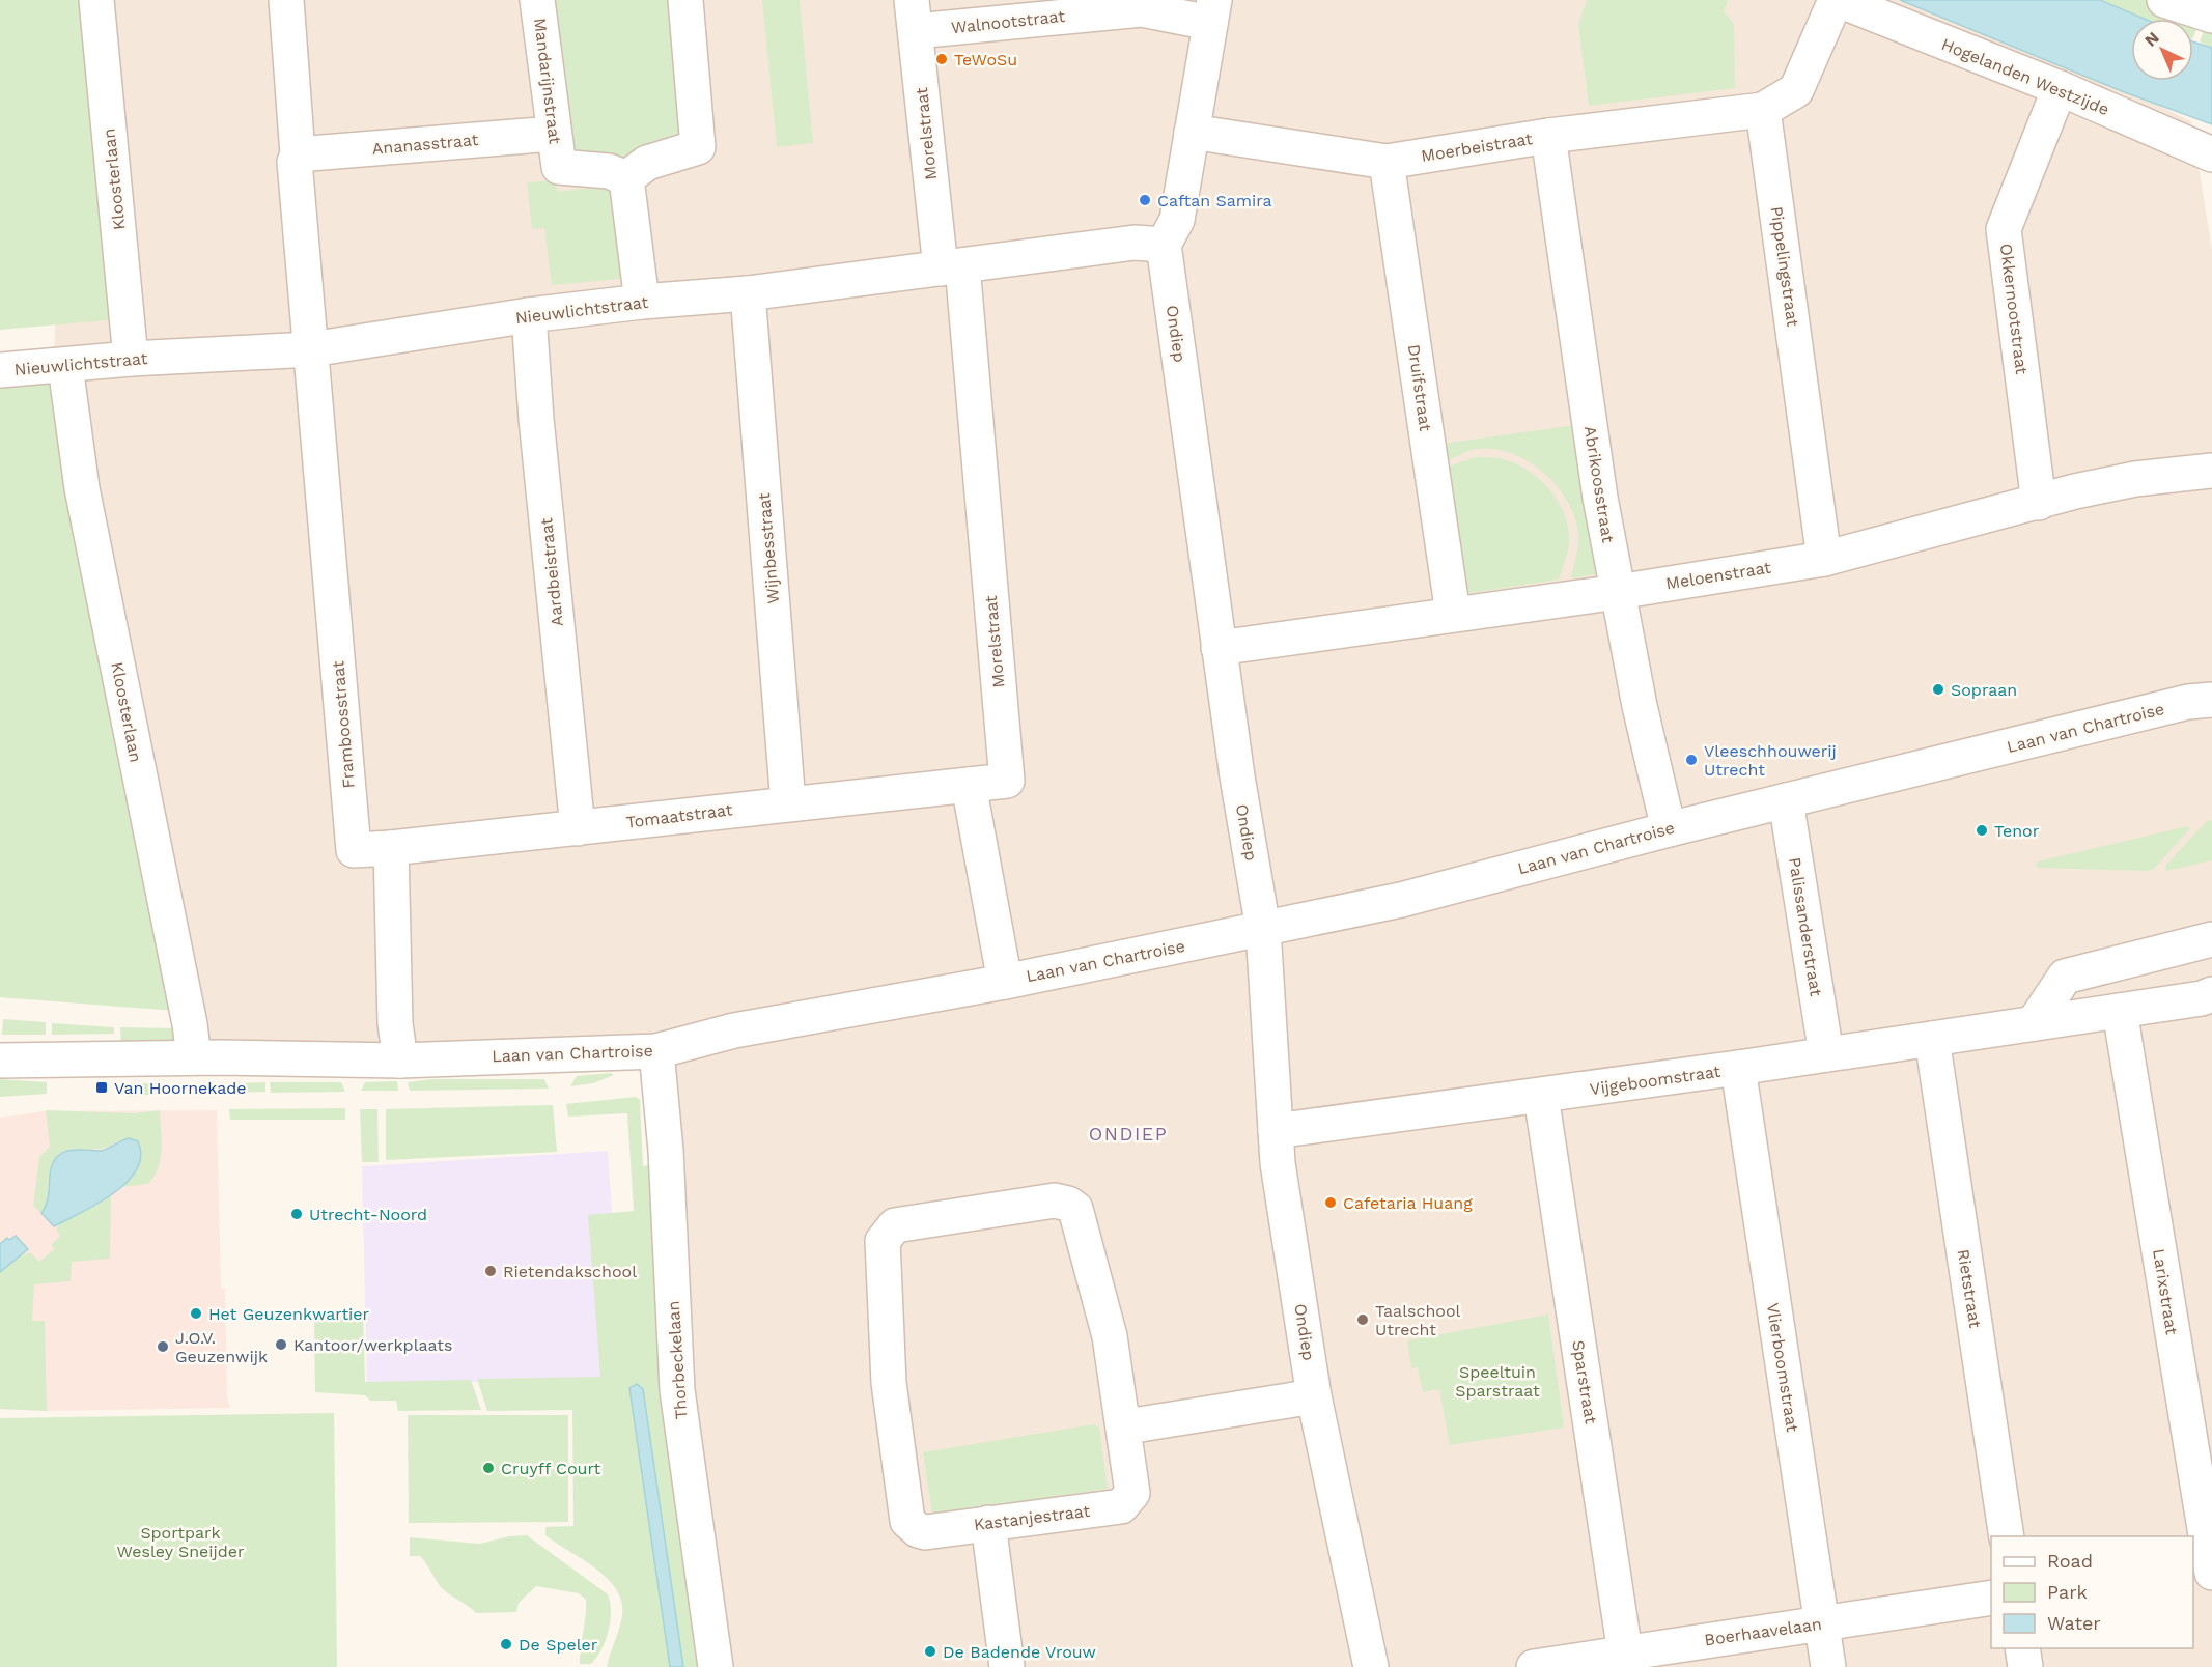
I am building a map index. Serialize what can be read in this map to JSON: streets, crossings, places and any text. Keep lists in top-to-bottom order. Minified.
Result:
{"streets":{"street":["Walnootstraat","Hogelanden Westzijde","Mandarijnstraat","Morelstraat","Ananasstraat","Moerbeistraat","Kloosterlaan","Pippelingstraat","Okkernootstraat","Nieuwlichtstraat","Ondiep","Druifstraat","Abrikoosstraat","Wijnbesstraat","Aardbeistraat","Meloenstraat","Framboosstraat","Laan van Chartroise","Tomaatstraat","Palissanderstraat","Vijgeboomstraat","Rietstraat","Larixstraat","Thorbeckelaan","Vlierboomstraat","Sparstraat","Kastanjestraat","Boerhaavelaan"]},"crossings":[["Walnootstraat","Morelstraat"],["Hogelanden Westzijde","Okkernootstraat"],["Mandarijnstraat","Ananasstraat"],["Morelstraat","Nieuwlichtstraat"],["Morelstraat","Tomaatstraat"],["Moerbeistraat","Pippelingstraat"],["Moerbeistraat","Druifstraat"],["Moerbeistraat","Abrikoosstraat"],["Kloosterlaan","Nieuwlichtstraat"],["Kloosterlaan","Laan van Chartroise"],["Pippelingstraat","Meloenstraat"],["Okkernootstraat","Meloenstraat"],["Nieuwlichtstraat","Ondiep"],["Nieuwlichtstraat","Wijnbesstraat"],["Nieuwlichtstraat","Aardbeistraat"],["Nieuwlichtstraat","Framboosstraat"],["Ondiep","Meloenstraat"],["Ondiep","Laan van Chartroise"],["Ondiep","Vijgeboomstraat"],["Druifstraat","Meloenstraat"],["Abrikoosstraat","Meloenstraat"],["Abrikoosstraat","Laan van Chartroise"],["Wijnbesstraat","Tomaatstraat"],["Aardbeistraat","Tomaatstraat"],["Framboosstraat","Tomaatstraat"],["Laan van Chartroise","Palissanderstraat"],["Laan van Chartroise","Thorbeckelaan"],["Palissanderstraat","Vijgeboomstraat"],["Vijgeboomstraat","Rietstraat"],["Vijgeboomstraat","Larixstraat"],["Vijgeboomstraat","Vlierboomstraat"],["Vijgeboomstraat","Sparstraat"],["Vlierboomstraat","Boerhaavelaan"],["Sparstraat","Boerhaavelaan"]],"districts":["ONDIEP"],"parks":["Speeltuin Sparstraat","Sportpark Wesley Sneijder"],"places":{"other":["TeWoSu","Caftan Samira","Sopraan","Vleeschhouwerij Utrecht","Tenor","Cafetaria Huang","Utrecht-Noord","Rietendakschool","Het Geuzenkwartier","Taalschool Utrecht","Kantoor/werkplaats","J.O.V. Geuzenwijk","Cruyff Court","De Speler","De Badende Vrouw"],"transit":["Van Hoornekade"]},"legend":["Road","Park","Water"],"north":"top left"}
